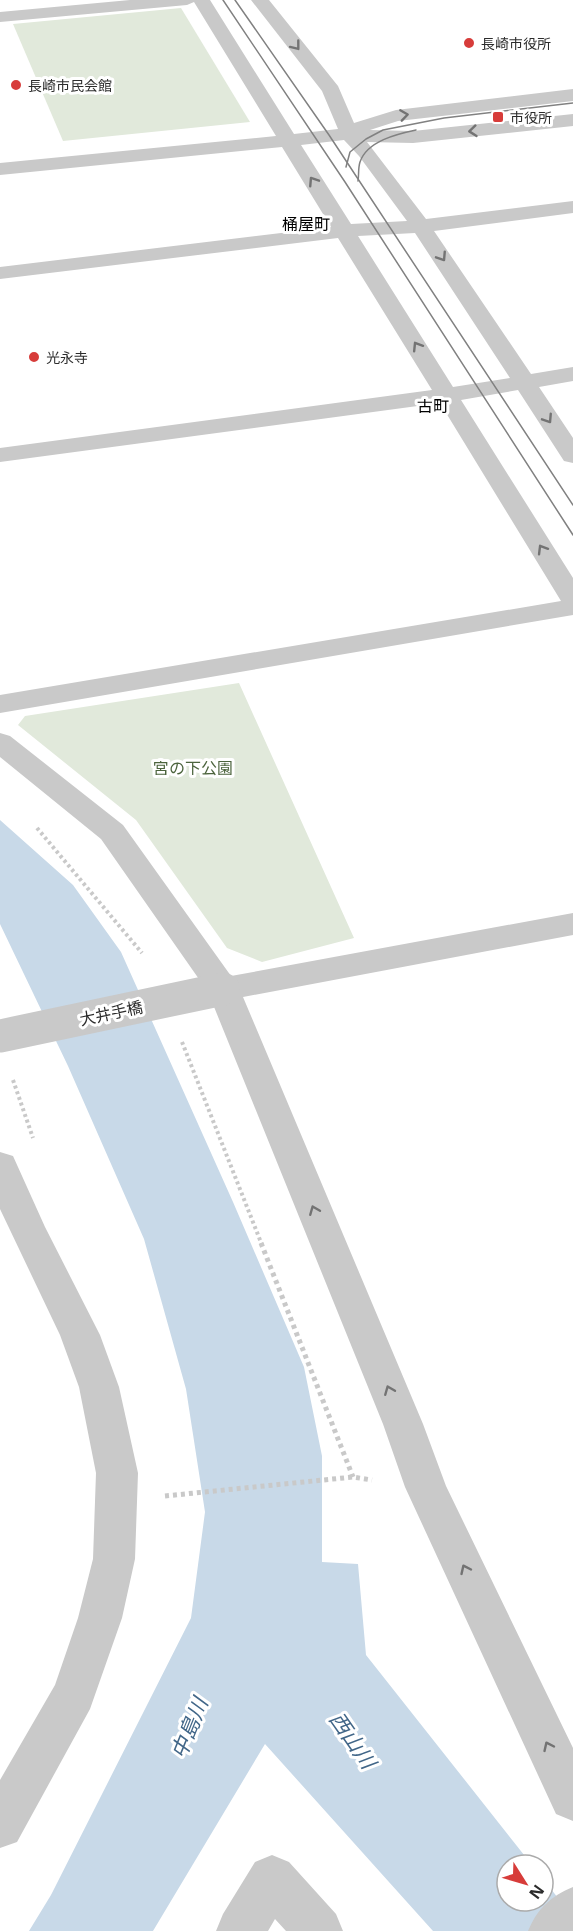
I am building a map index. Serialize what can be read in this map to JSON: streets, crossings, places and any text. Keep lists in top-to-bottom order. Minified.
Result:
{"streets":{"street":["大井手橋"]},"districts":["桶屋町","古町"],"water":["中島川","西山川"],"parks":["宮の下公園"],"places":{"other":["長崎市役所","長崎市民会館","光永寺"],"transit":["市役所"]},"north":"bottom right"}
